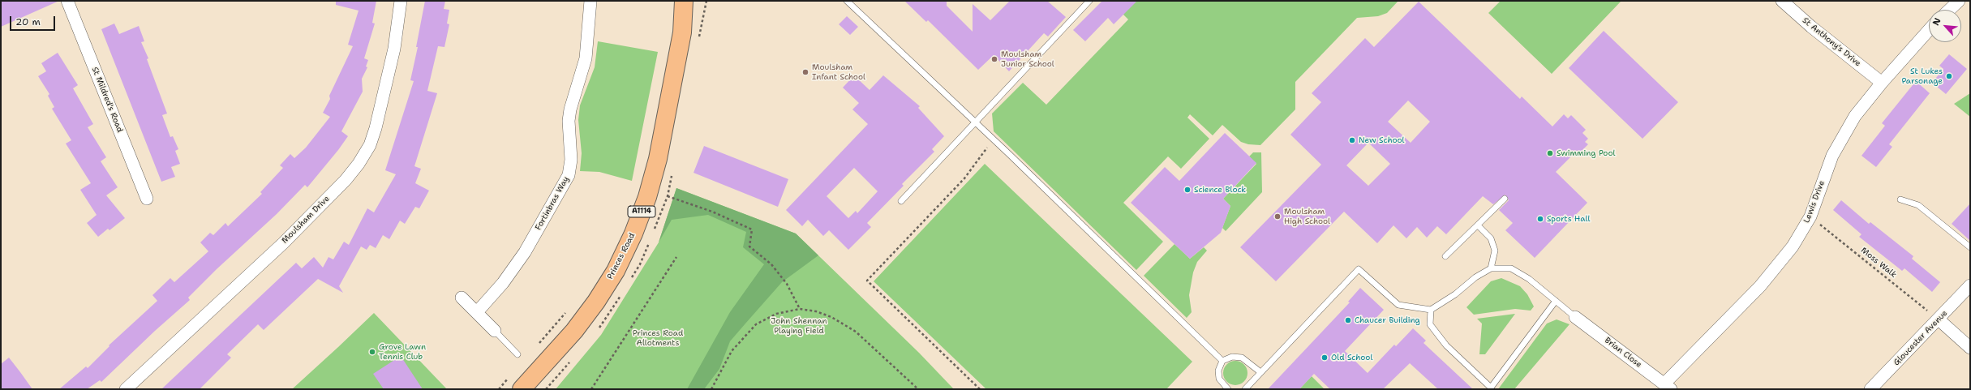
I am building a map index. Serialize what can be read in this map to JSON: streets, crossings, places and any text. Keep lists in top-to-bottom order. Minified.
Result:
{"streets":{"main road":["A1114","Princes Road"],"street":["St Anthony's Drive","St Mildred's Road","Lewis Drive","Fortinbras Way","Moulsham Drive","Gloucester Avenue","Brian Close"],"path":["Moss Walk"]},"crossings":[["St Anthony's Drive","Lewis Drive"],["Lewis Drive","Moss Walk"],["Lewis Drive","Brian Close"],["Moss Walk","Gloucester Avenue"]],"parks":["John Shennan Playing Field","Princes Road Allotments"],"places":["Moulsham Junior School","Moulsham Infant School","St Lukes Parsonage","New School","Swimming Pool","Science Block","Moulsham High School","Sports Hall","Chaucer Building","Grove Lawn Tennis Club","Old School"],"scale_bar":"20 m","north":"top left"}
